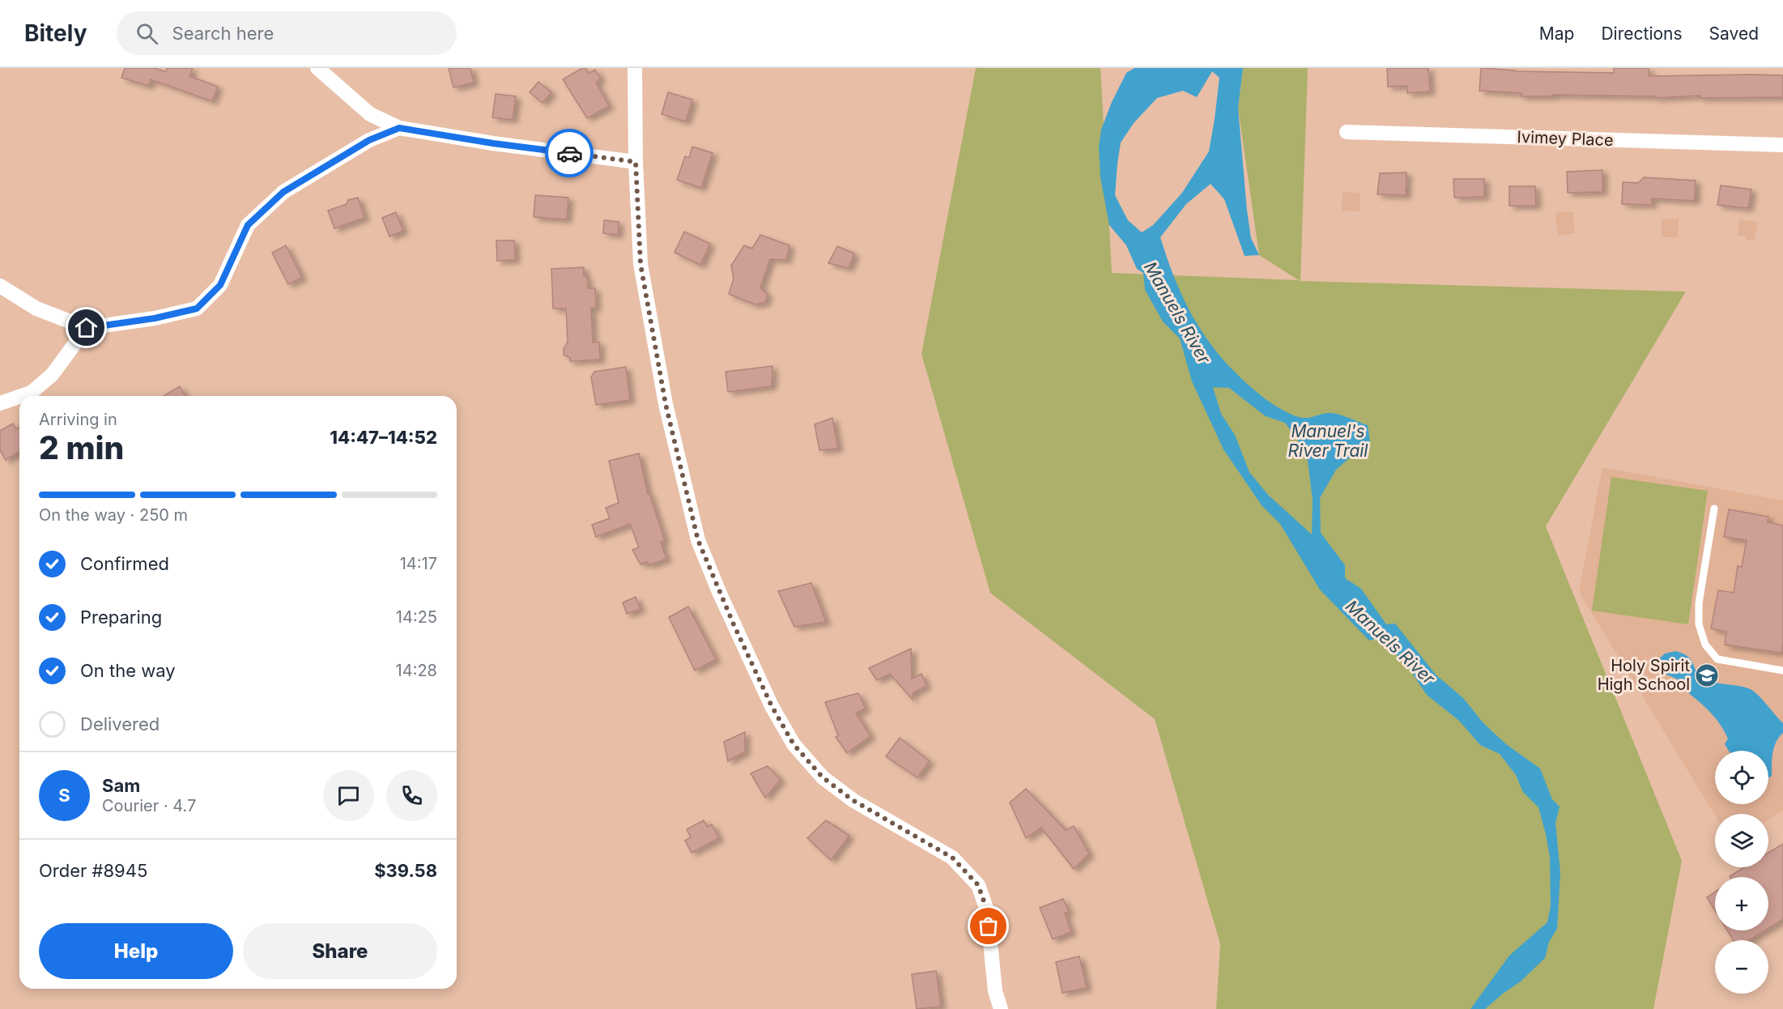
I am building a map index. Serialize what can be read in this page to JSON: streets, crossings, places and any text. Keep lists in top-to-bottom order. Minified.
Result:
{"streets":{"street":["Ivimey Place"]},"water":["Manuels River","Manuel's River Trail"],"places":{"school or university":["Holy Spirit High School"]},"page":{"header":"Bitely","search":"Search here","nav":["Map","Directions","Saved"],"heading":["2 min","Arriving in","14:47–14:52"],"panel":["Sam","Courier · 4.7","Order #8945","$39.58"],"bar":"On the way · 250 m","list":[["Confirmed","14:17"],["Preparing","14:25"],["On the way","14:28"],"Delivered"],"map_buttons":["+","−"],"round":"S","buttons":["Help","Share"]}}
